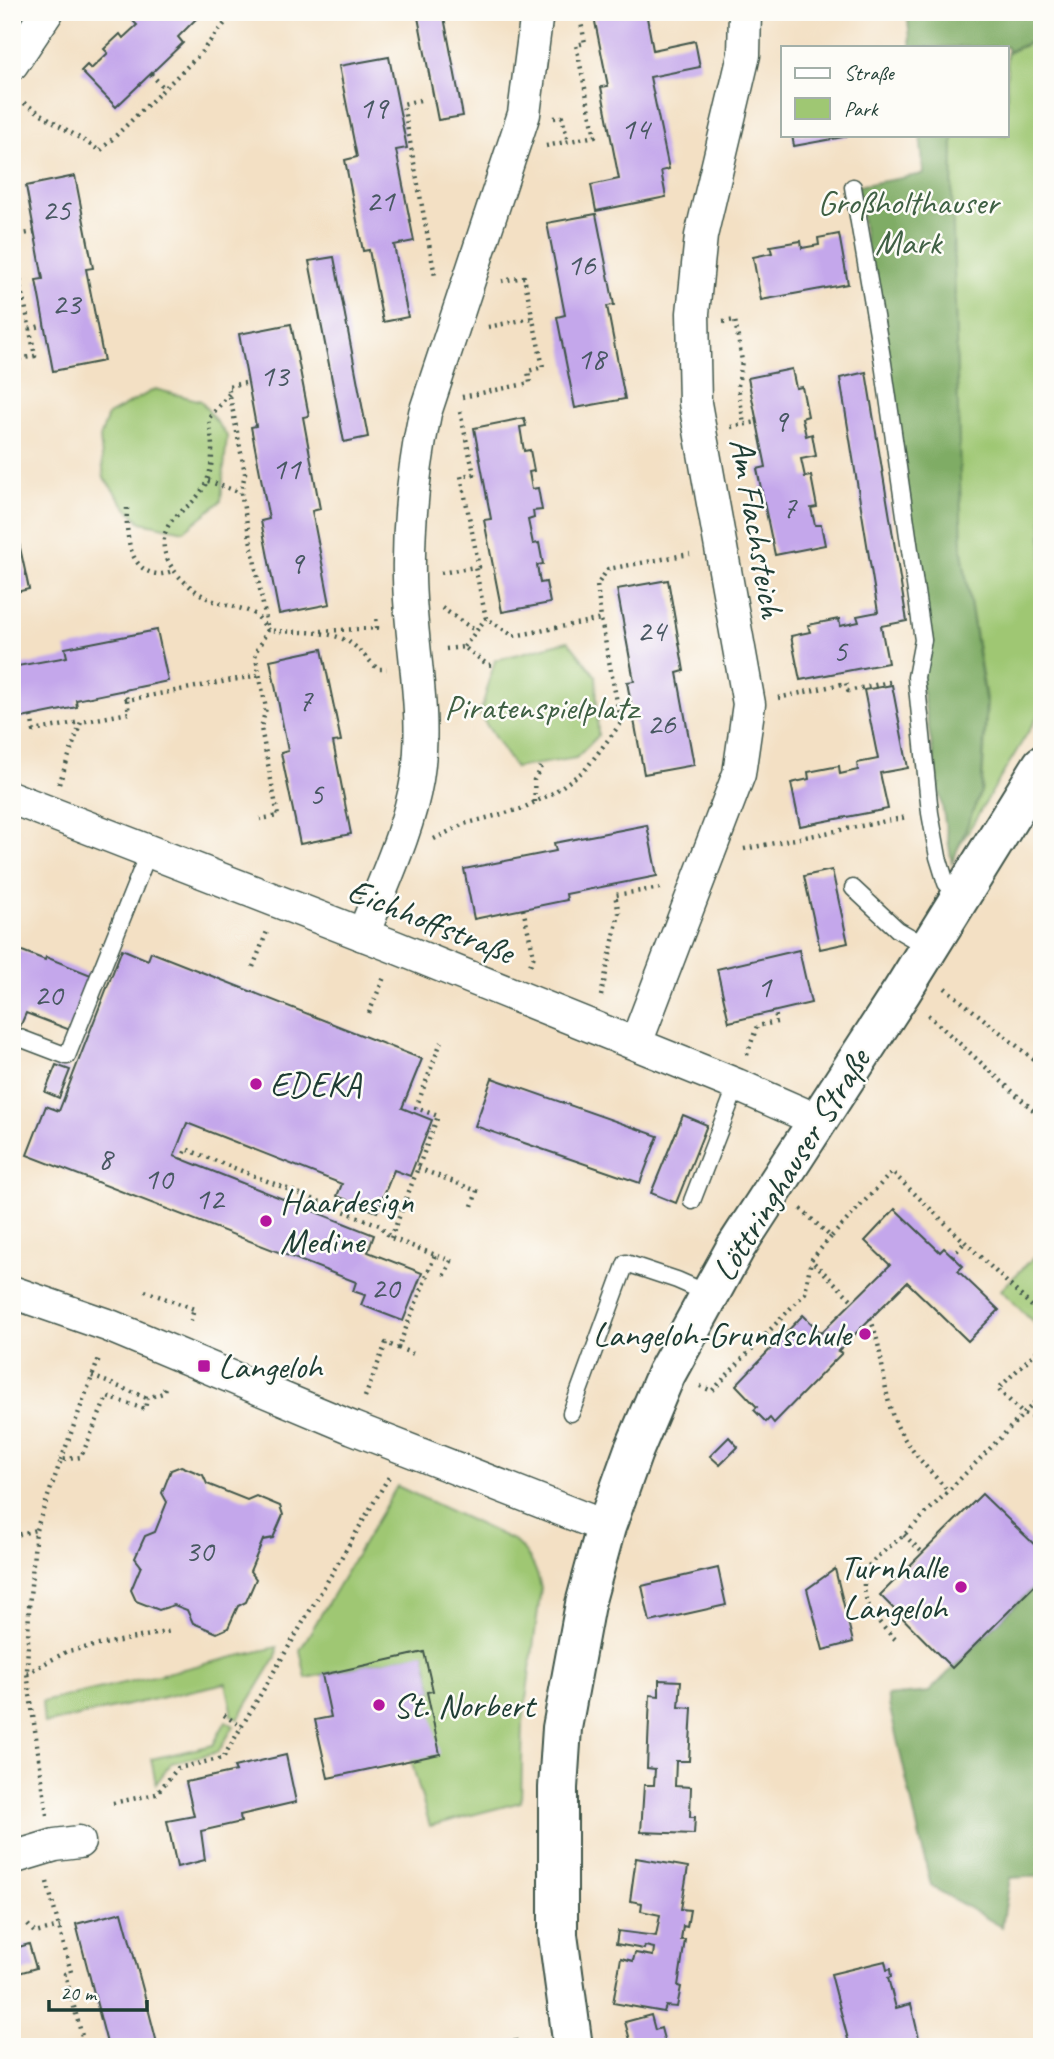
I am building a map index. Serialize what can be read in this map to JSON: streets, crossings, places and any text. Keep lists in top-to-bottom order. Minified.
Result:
{"streets":{"street":["Am Flachsteich","Eichhoffstraße","Löttringhauser Straße"]},"crossings":[["Am Flachsteich","Eichhoffstraße"],["Eichhoffstraße","Löttringhauser Straße"]],"parks":["Großholthauser Mark","Piratenspielplatz"],"places":{"other":["EDEKA","Haardesign Medine","Langeloh-Grundschule","Turnhalle Langeloh","St. Norbert"],"transit":["Langeloh"]},"house_numbers":["19","14","21","25","16","23","18","13","9","11","7","9","24","5","7","26","5","1","20","8","10","12","20","30"],"legend":["Straße","Park"],"scale_bar":"20 m"}
